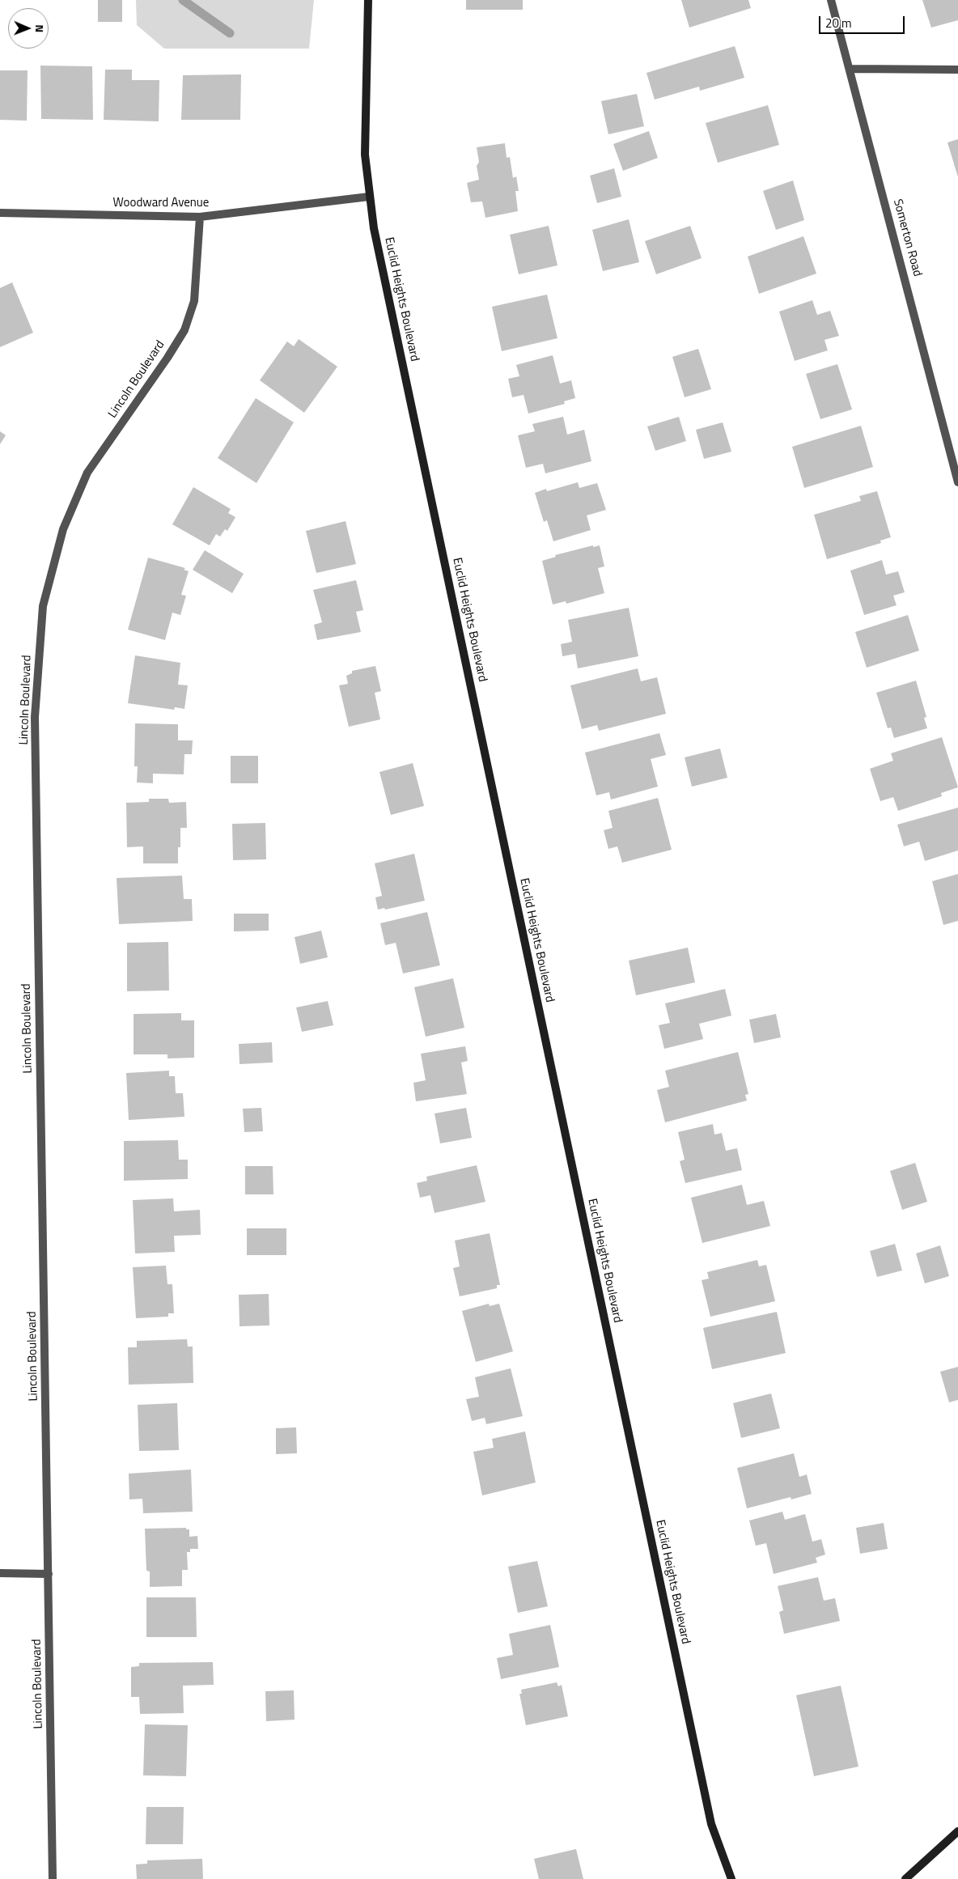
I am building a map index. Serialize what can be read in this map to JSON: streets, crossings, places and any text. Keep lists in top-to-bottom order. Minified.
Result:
{"streets":{"street":["Woodward Avenue","Somerton Road","Euclid Heights Boulevard","Lincoln Boulevard"]},"crossings":[["Woodward Avenue","Euclid Heights Boulevard"],["Woodward Avenue","Lincoln Boulevard"]],"scale_bar":"20 m","north":"right"}
